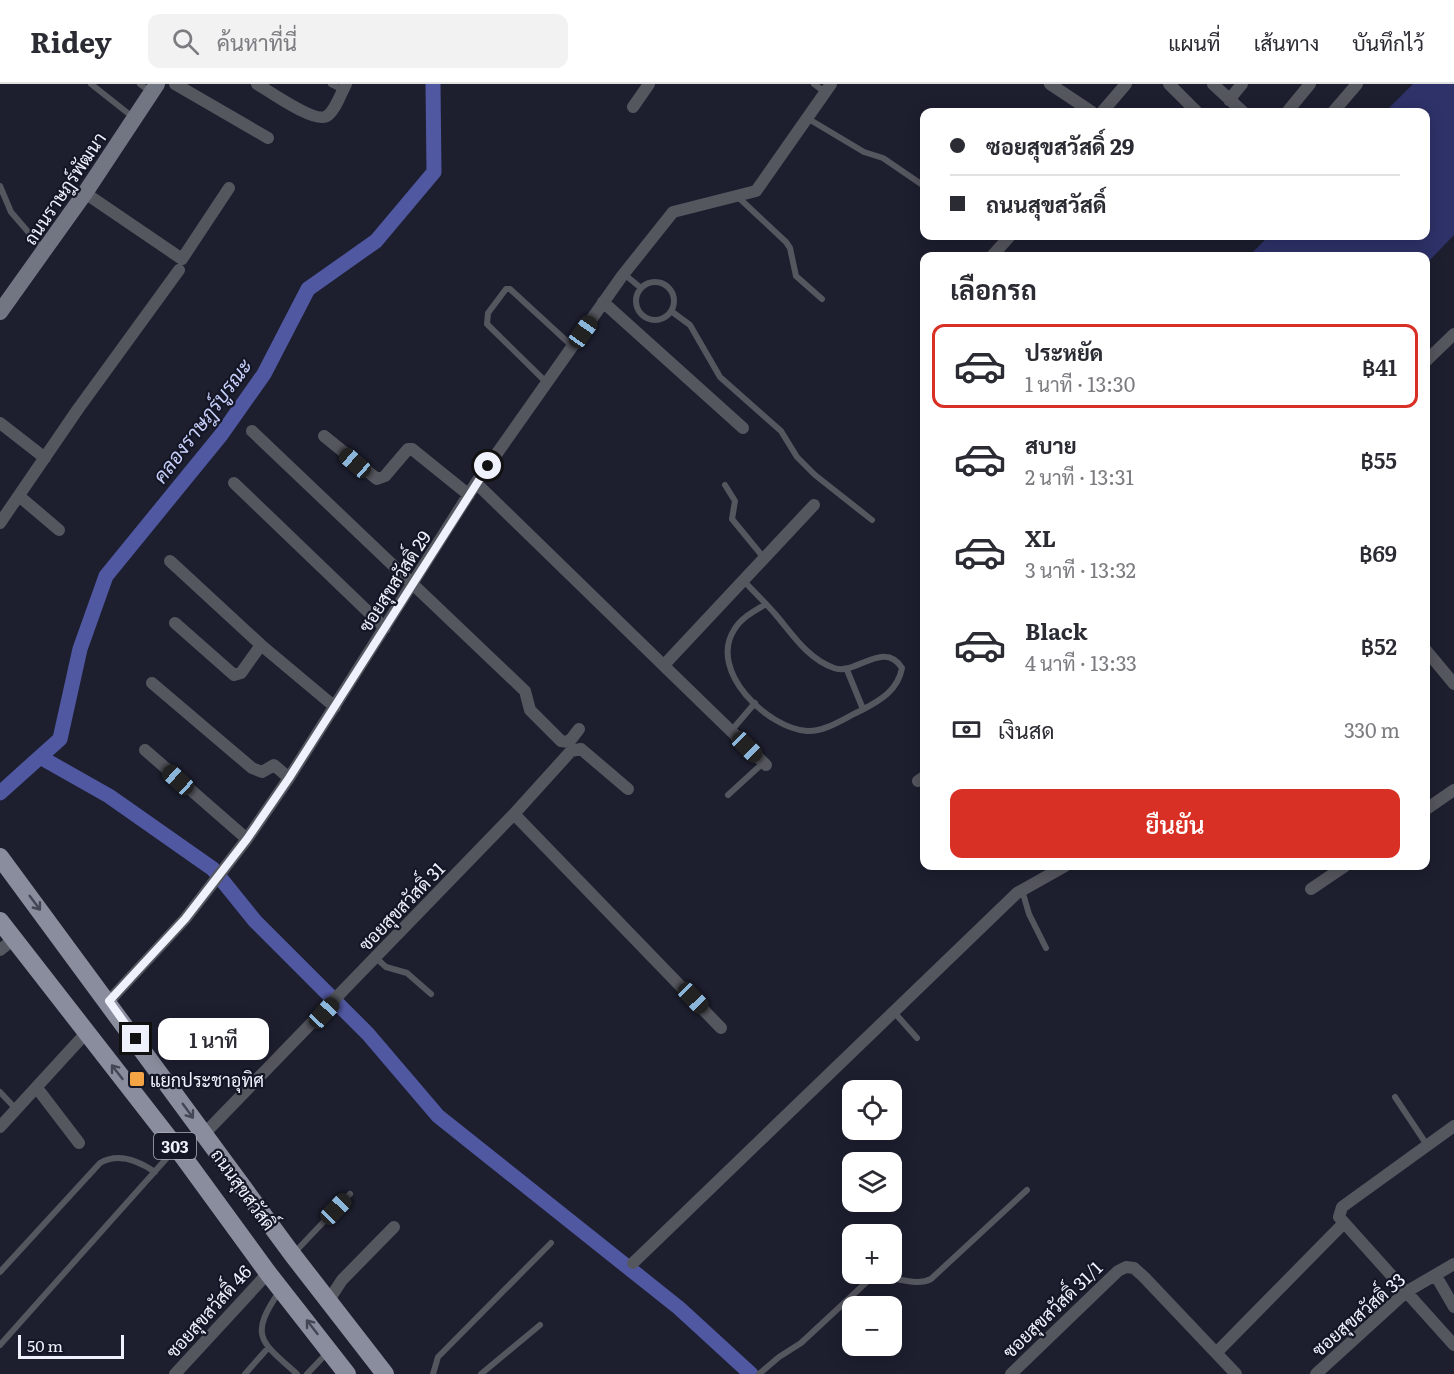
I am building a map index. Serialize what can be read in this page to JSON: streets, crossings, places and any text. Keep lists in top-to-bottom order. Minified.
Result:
{"streets":{"main road":["303","ถนนสุขสวัสดิ์"],"street":["ถนนราษฎร์พัฒนา","ซอยสุขสวัสดิ์ 29","ซอยสุขสวัสดิ์ 31","ซอยสุขสวัสดิ์ 31/1","ซอยสุขสวัสดิ์ 46","ซอยสุขสวัสดิ์ 33"]},"crossings":[["ซอยสุขสวัสดิ์ 29","ถนนสุขสวัสดิ์"],["ซอยสุขสวัสดิ์ 31","ถนนสุขสวัสดิ์"],["ถนนสุขสวัสดิ์","ซอยสุขสวัสดิ์ 46"]],"water":["คลองราษฎร์บูรณะ"],"places":{"transit":["แยกประชาอุทิศ"]},"scale_bar":"50 m","page":{"header":"Ridey","search":"ค้นหาที่นี่","nav":["แผนที่","เส้นทาง","บันทึกไว้"],"banner":["ซอยสุขสวัสดิ์ 29","ถนนสุขสวัสดิ์"],"heading":"เลือกรถ","list":[{"name":"ประหยัด","note":"1 นาที · 13:30","value":"฿41"},{"name":"สบาย","note":"2 นาที · 13:31","value":"฿55"},{"name":"XL","note":"3 นาที · 13:32","value":"฿69"},{"name":"Black","note":"4 นาที · 13:33","value":"฿52"}],"pay":["เงินสด","330 m"],"buttons":"ยืนยัน","bubble":"1 นาที","map_buttons":["+","−"],"scale":"50 m"}}
